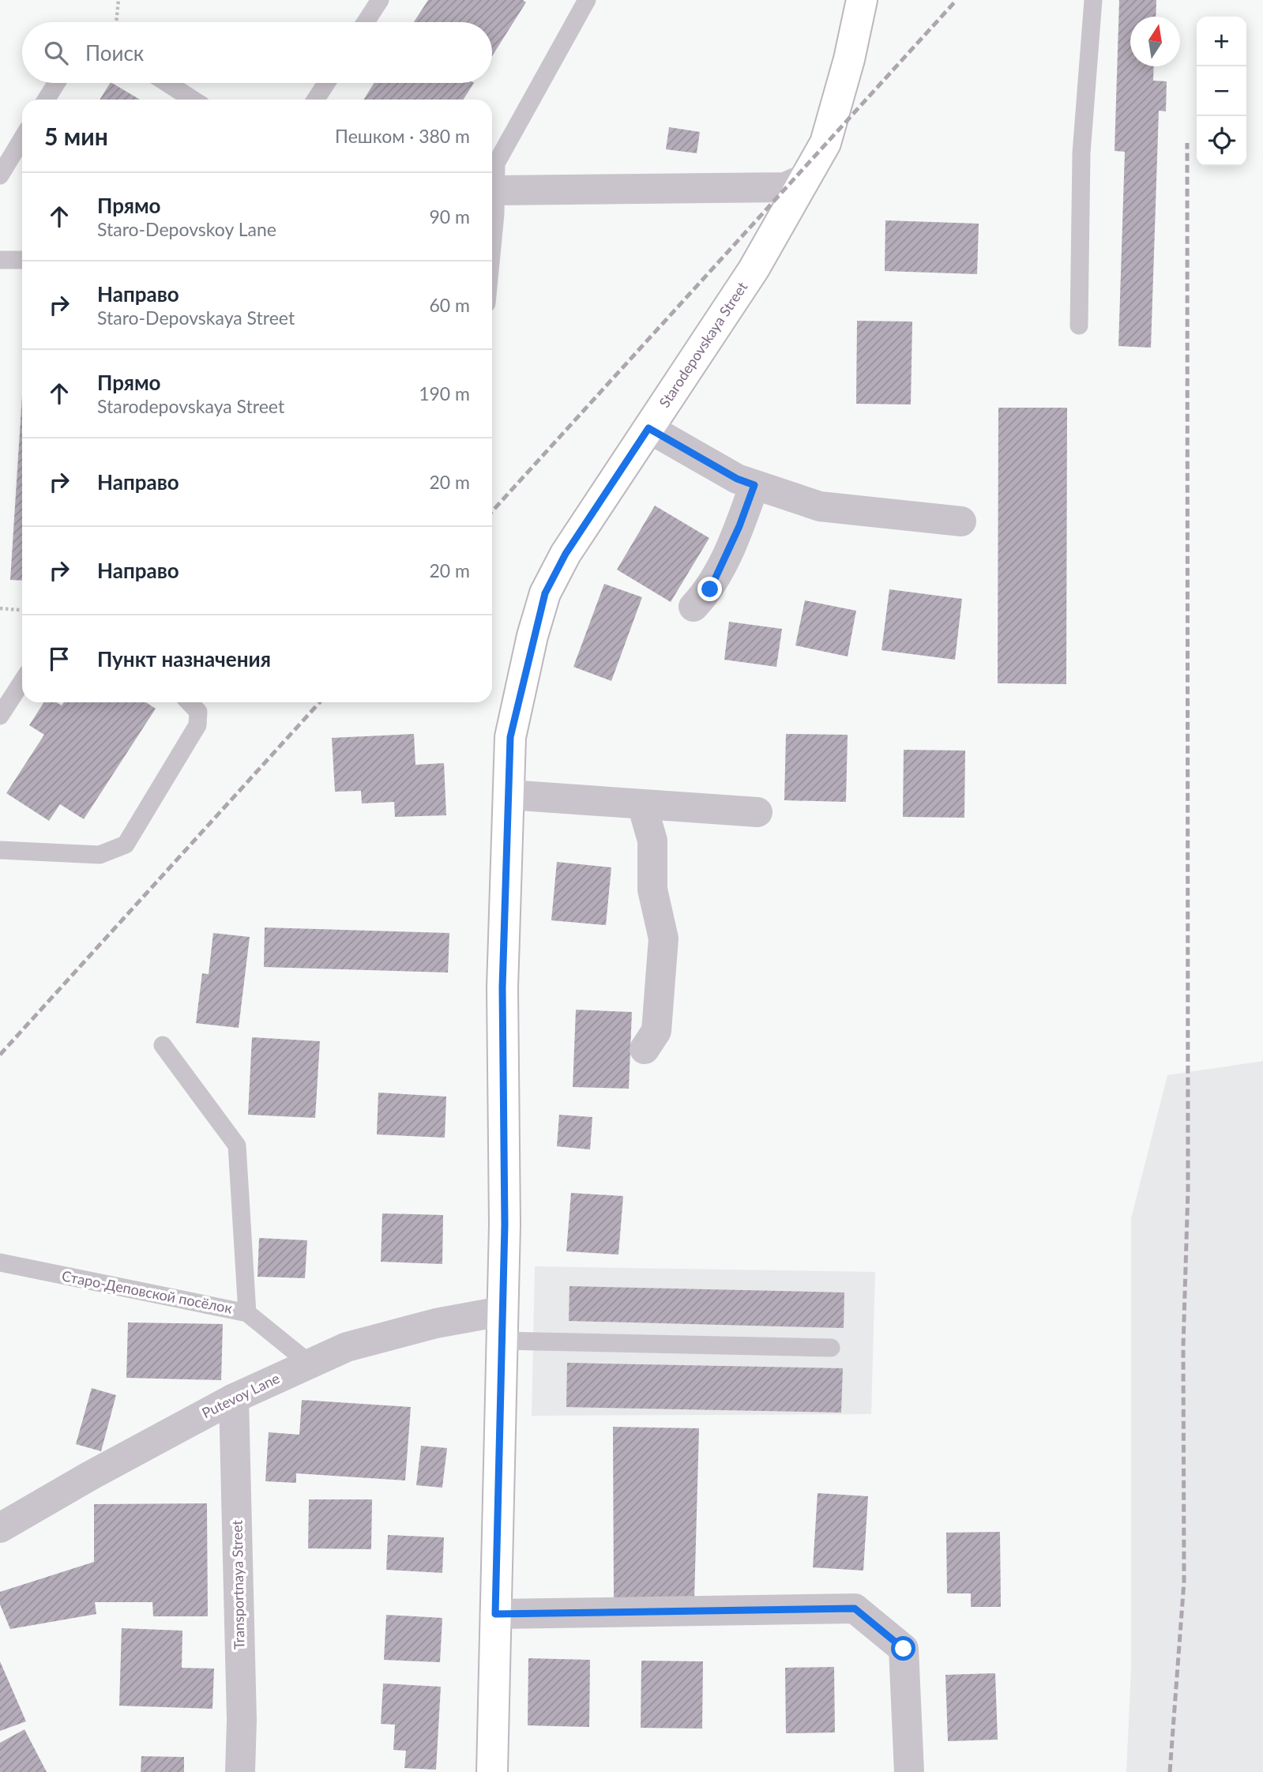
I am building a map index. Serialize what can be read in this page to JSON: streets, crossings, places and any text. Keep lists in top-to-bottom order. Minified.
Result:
{"streets":{"main road":["Starodepovskaya Street"],"street":["Putevoy Lane","Transportnaya Street"],"lane":["Старо-Деповской посёлок"]},"crossings":[["Starodepovskaya Street","Putevoy Lane"],["Старо-Деповской посёлок","Putevoy Lane"],["Putevoy Lane","Transportnaya Street"]],"north":"top","page":{"map_buttons":["+","−"],"search":"Поиск","heading":["5 мин","Пешком · 380 m"],"list":[["Прямо","Staro-Depovskoy Lane","90 m"],["Направо","Staro-Depovskaya Street","60 m"],["Прямо","Starodepovskaya Street","190 m"],["Направо","20 m"],["Направо","20 m"],"Пункт назначения"]}}
